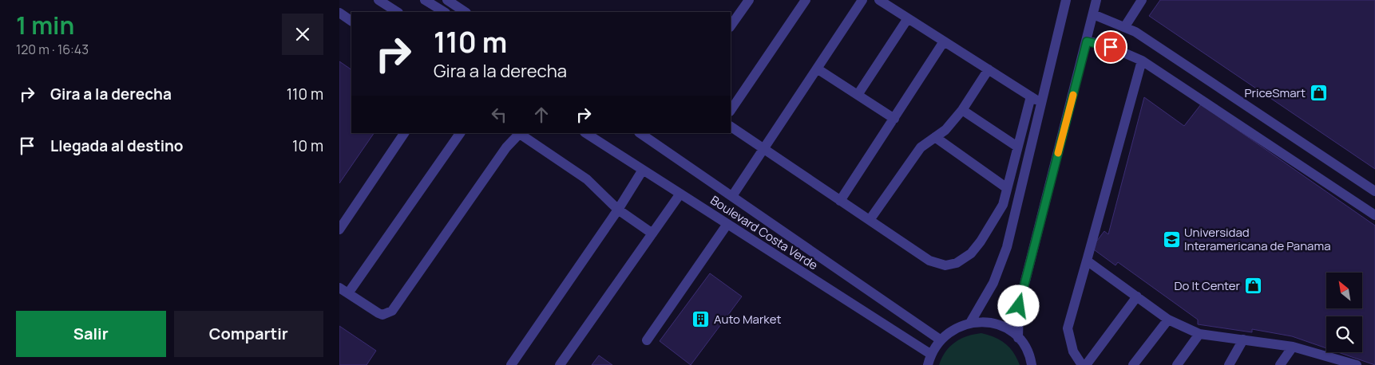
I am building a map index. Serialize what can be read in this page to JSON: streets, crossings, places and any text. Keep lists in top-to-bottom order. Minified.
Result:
{"streets":{"street":["Boulevard Costa Verde"]},"places":{"shop":["PriceSmart","Do It Center"],"school or university":["Universidad Interamericana de Panama"],"building":["Auto Market"]},"north":"top left","page":{"heading":["1 min","120 m · 16:43"],"turn":["110 m","Gira a la derecha"],"list":[{"name":"Gira a la derecha","value":"110 m"},{"name":"Llegada al destino","value":"10 m"}],"buttons":["Salir","Compartir"]}}
